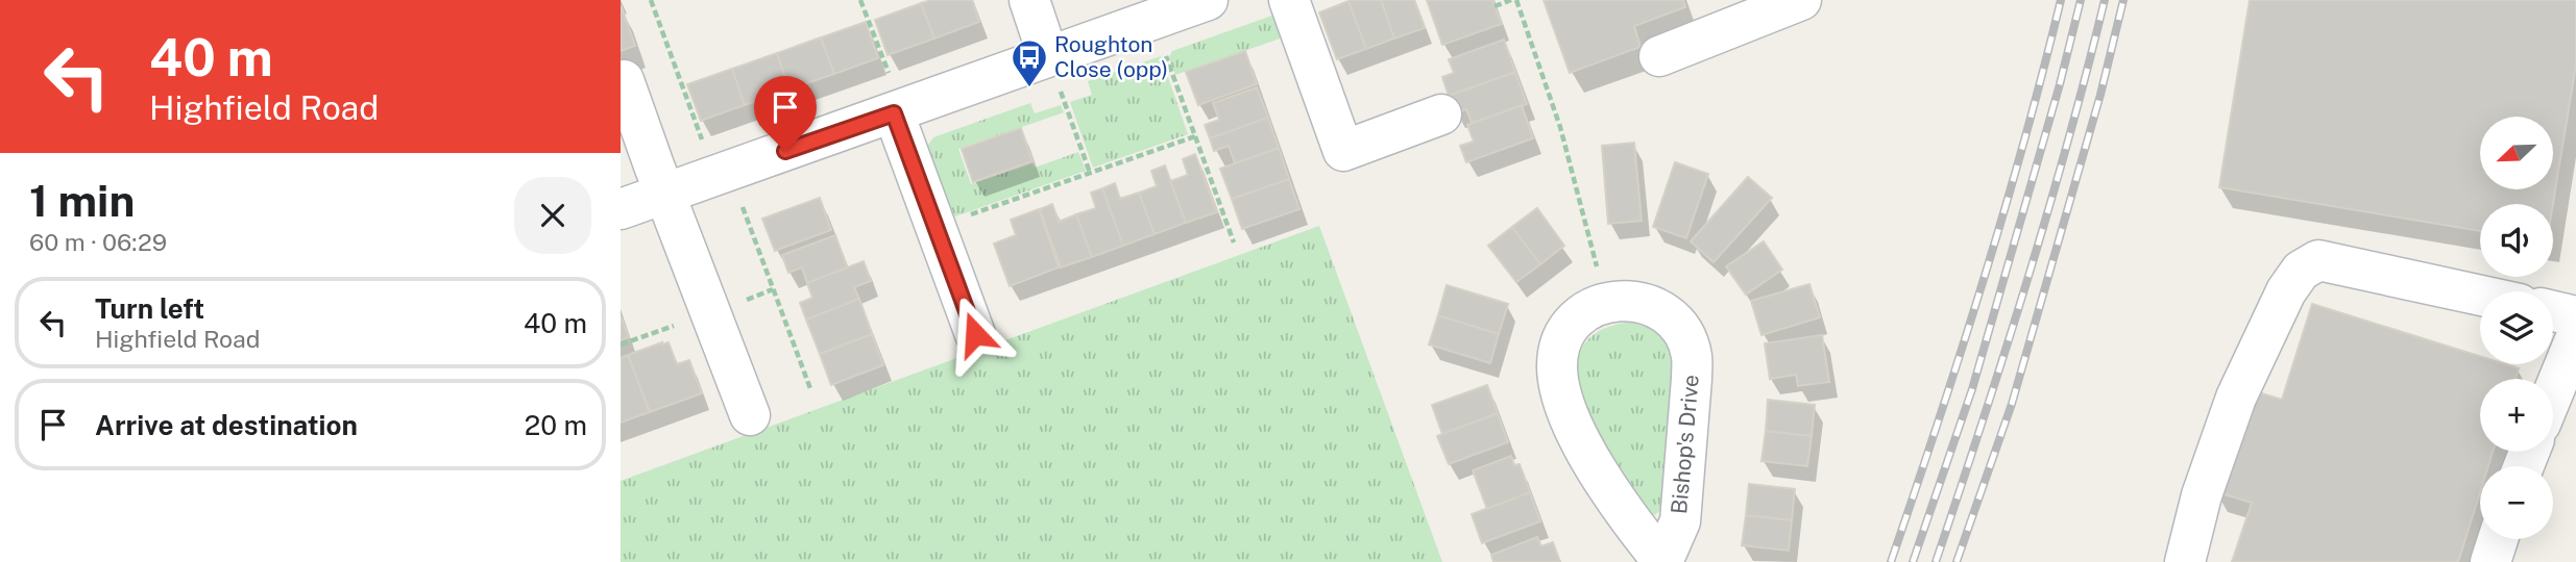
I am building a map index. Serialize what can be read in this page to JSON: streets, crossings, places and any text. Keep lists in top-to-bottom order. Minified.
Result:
{"streets":{"street":["Bishop's Drive"]},"places":{"bus stop":["Roughton Close (opp)"]},"north":"bottom left","page":{"turn":["40 m","Highfield Road"],"map_buttons":["+","−"],"heading":["1 min","60 m · 06:29"],"list":[{"name":"Turn left","note":"Highfield Road","value":"40 m"},{"name":"Arrive at destination","value":"20 m"}]}}
